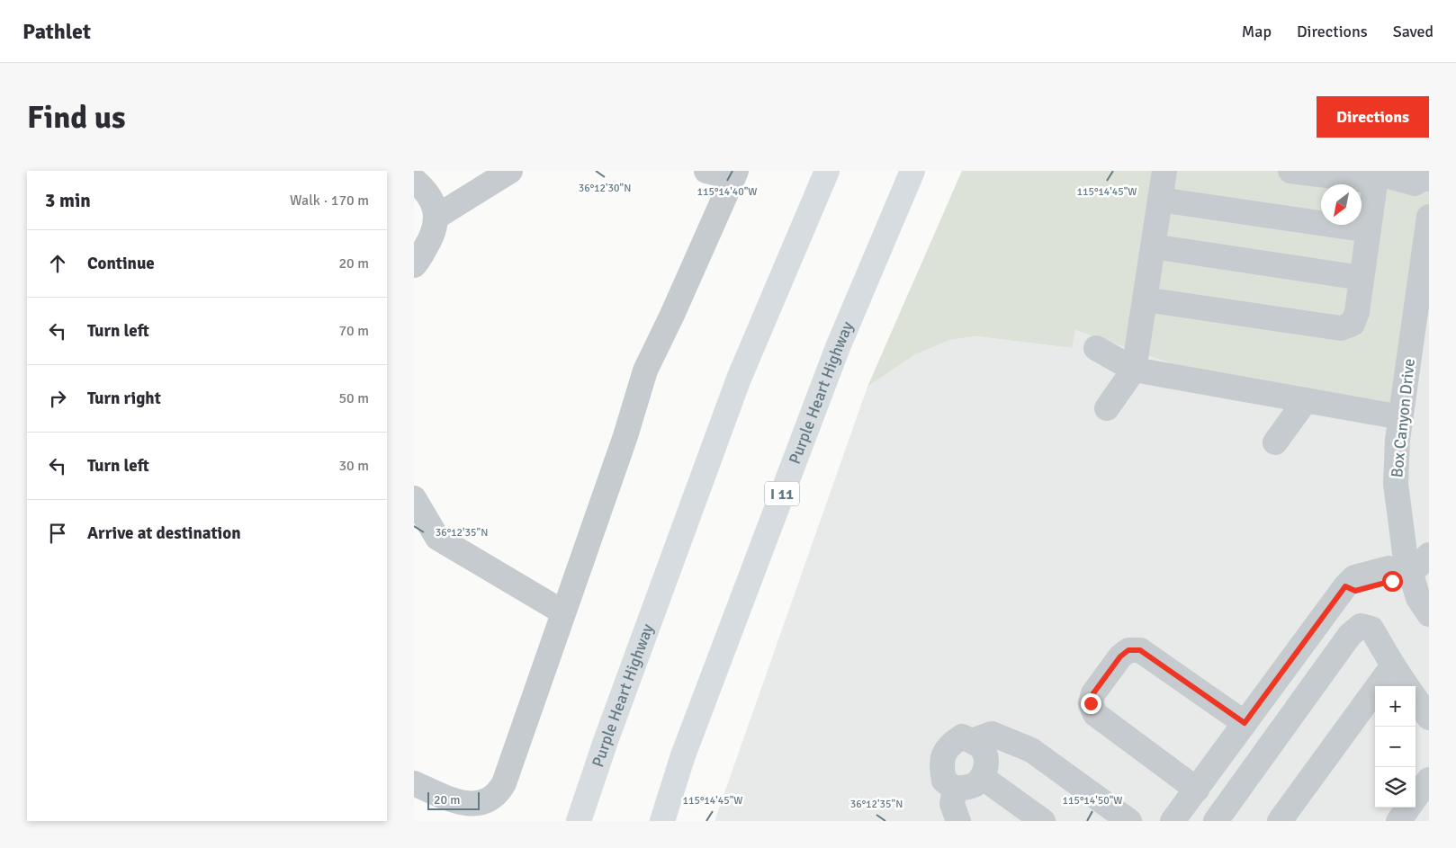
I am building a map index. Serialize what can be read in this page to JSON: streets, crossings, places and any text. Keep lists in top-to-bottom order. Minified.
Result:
{"streets":{"highway":["Purple Heart Highway","I 11"],"street":["Box Canyon Drive"]},"scale_bar":"20 m","north":"bottom left","page":{"header":"Pathlet","nav":["Map","Directions","Saved"],"buttons":"Directions","title":"Find us","heading":["3 min","Walk · 170 m"],"list":[["Continue","20 m"],["Turn left","70 m"],["Turn right","50 m"],["Turn left","30 m"],"Arrive at destination"],"map_buttons":["+","−"],"scale":"20 m"},"coordinates":["36°12'30\"N","115°14'40\"W","115°14'45\"W","36°12'35\"N","115°14'50\"W"]}
